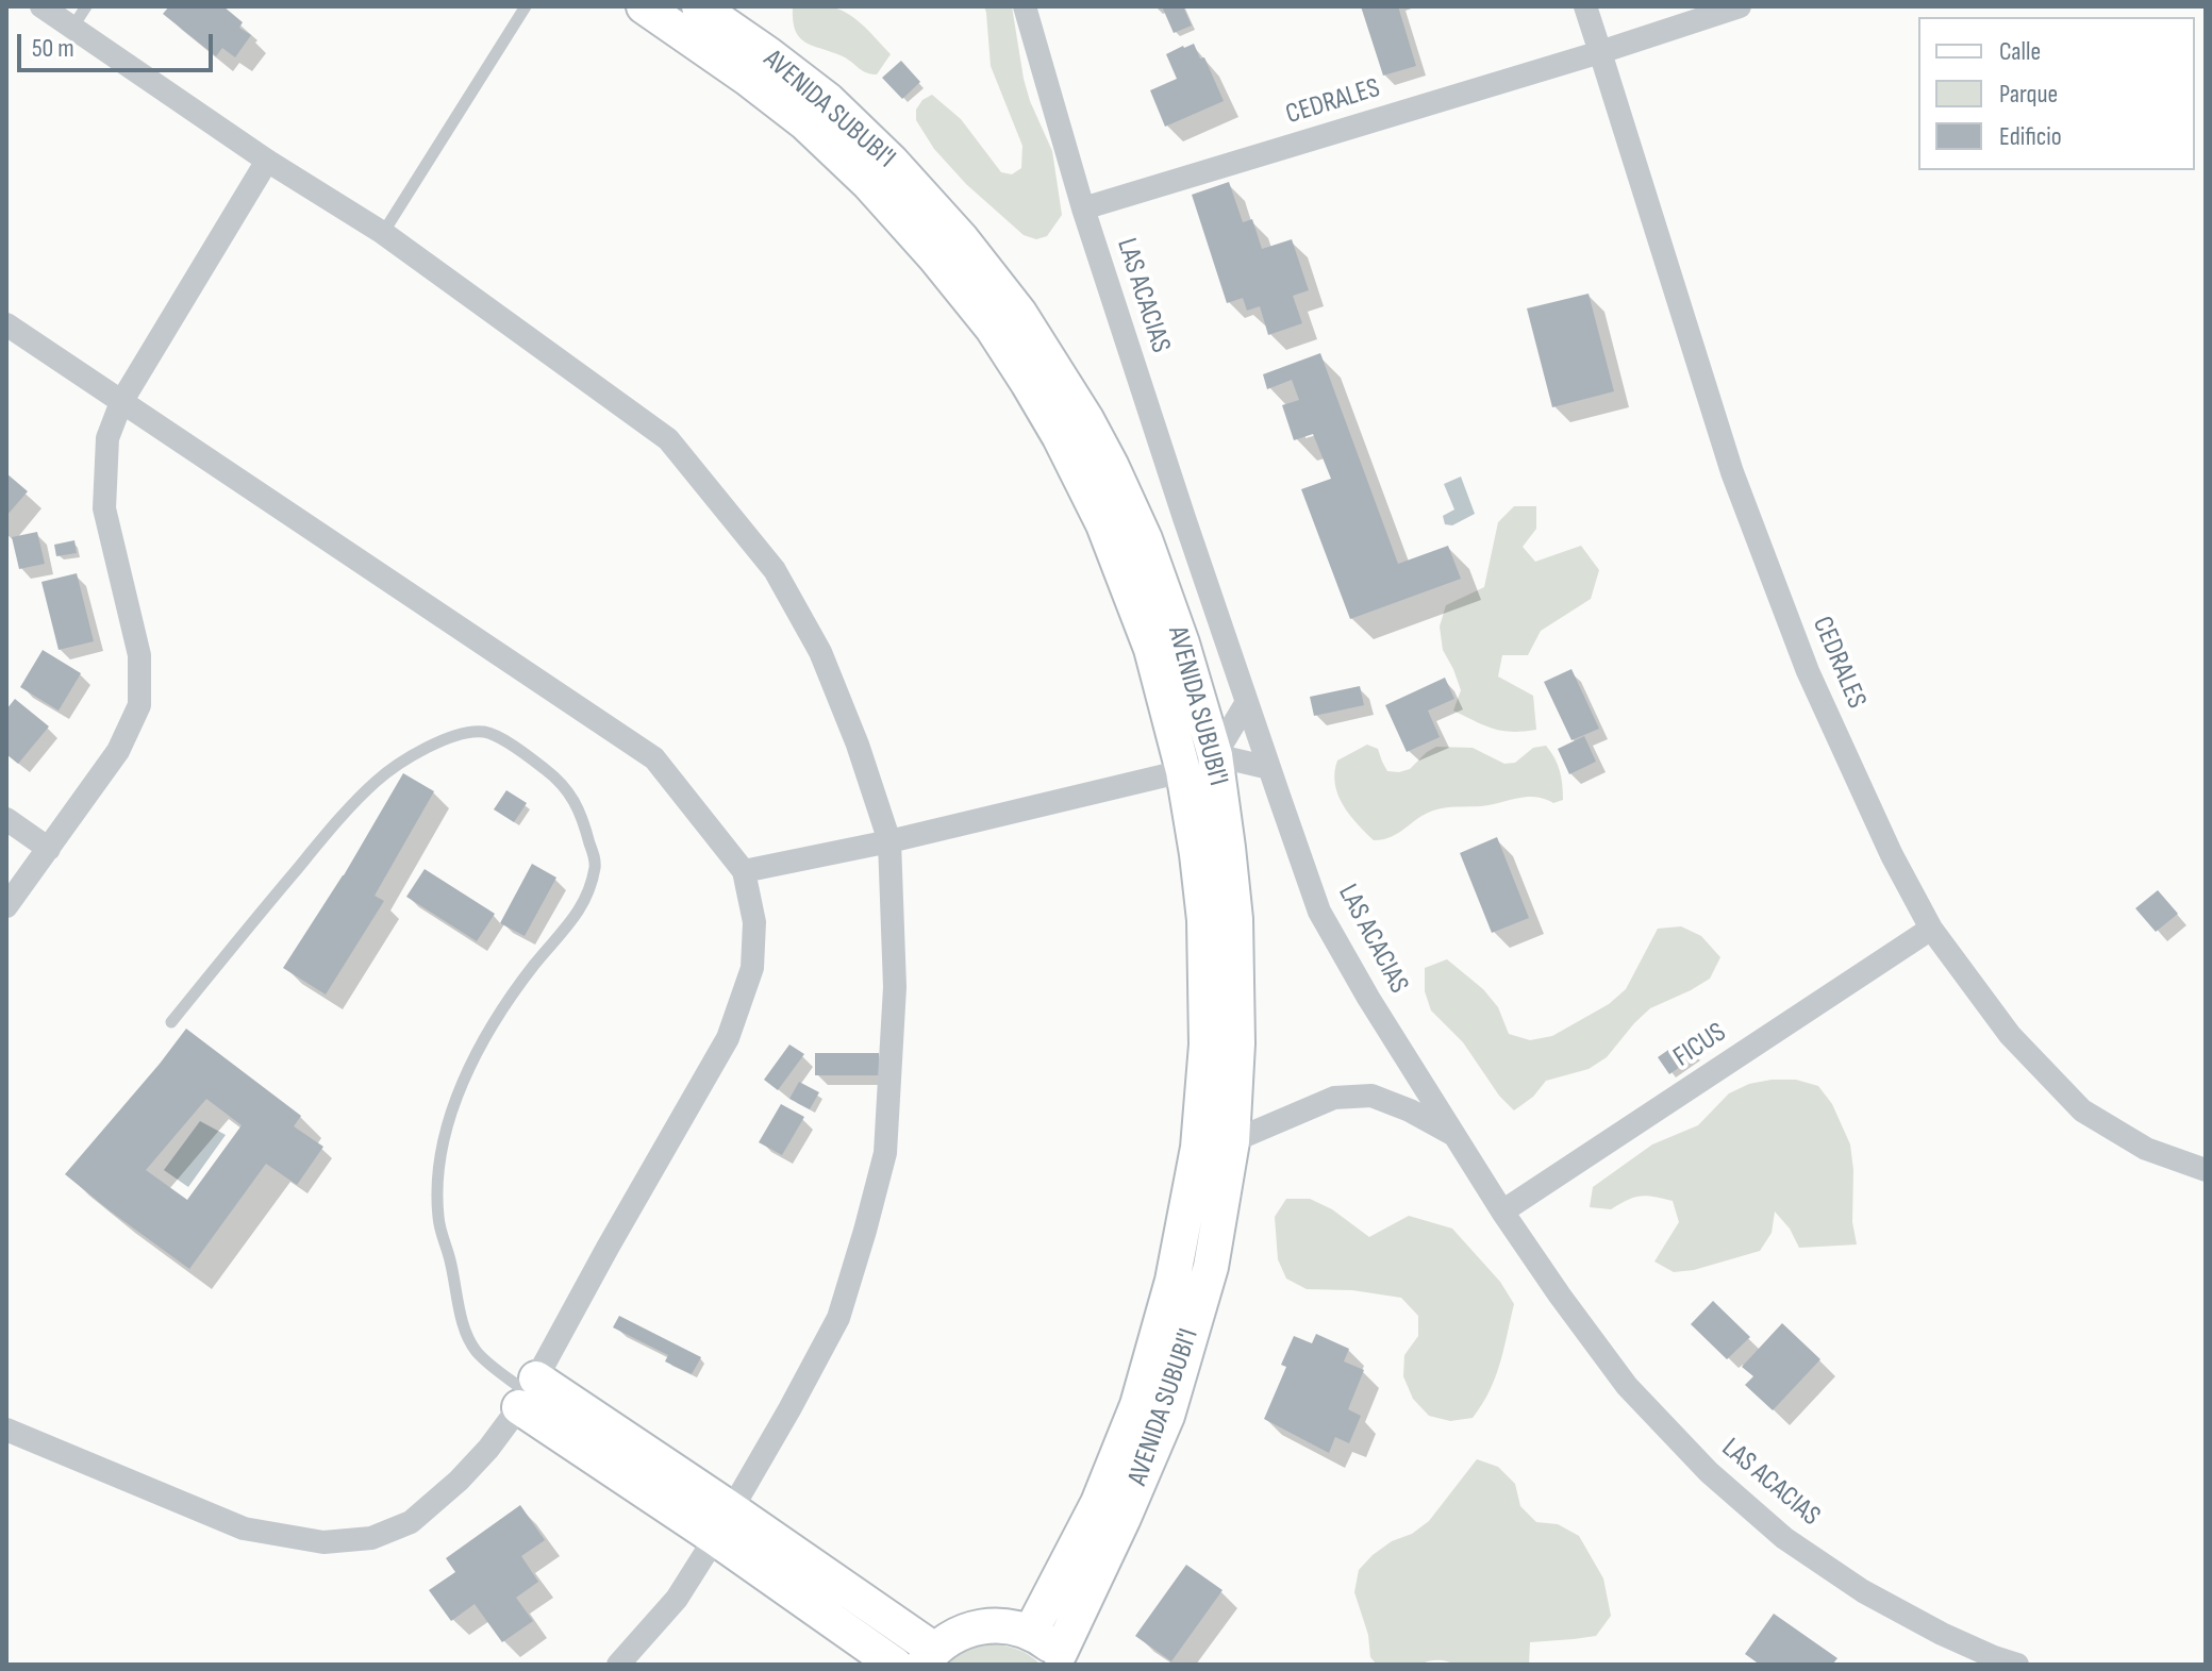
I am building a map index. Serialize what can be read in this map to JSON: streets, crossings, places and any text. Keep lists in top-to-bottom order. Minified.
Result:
{"streets":{"street":["CEDRALES","AVENIDA SUBUBI'I","LAS ACACIAS","FICUS"]},"crossings":[["CEDRALES","LAS ACACIAS"],["CEDRALES","FICUS"],["LAS ACACIAS","FICUS"]],"legend":["Calle","Parque","Edificio"],"scale_bar":"50 m"}
